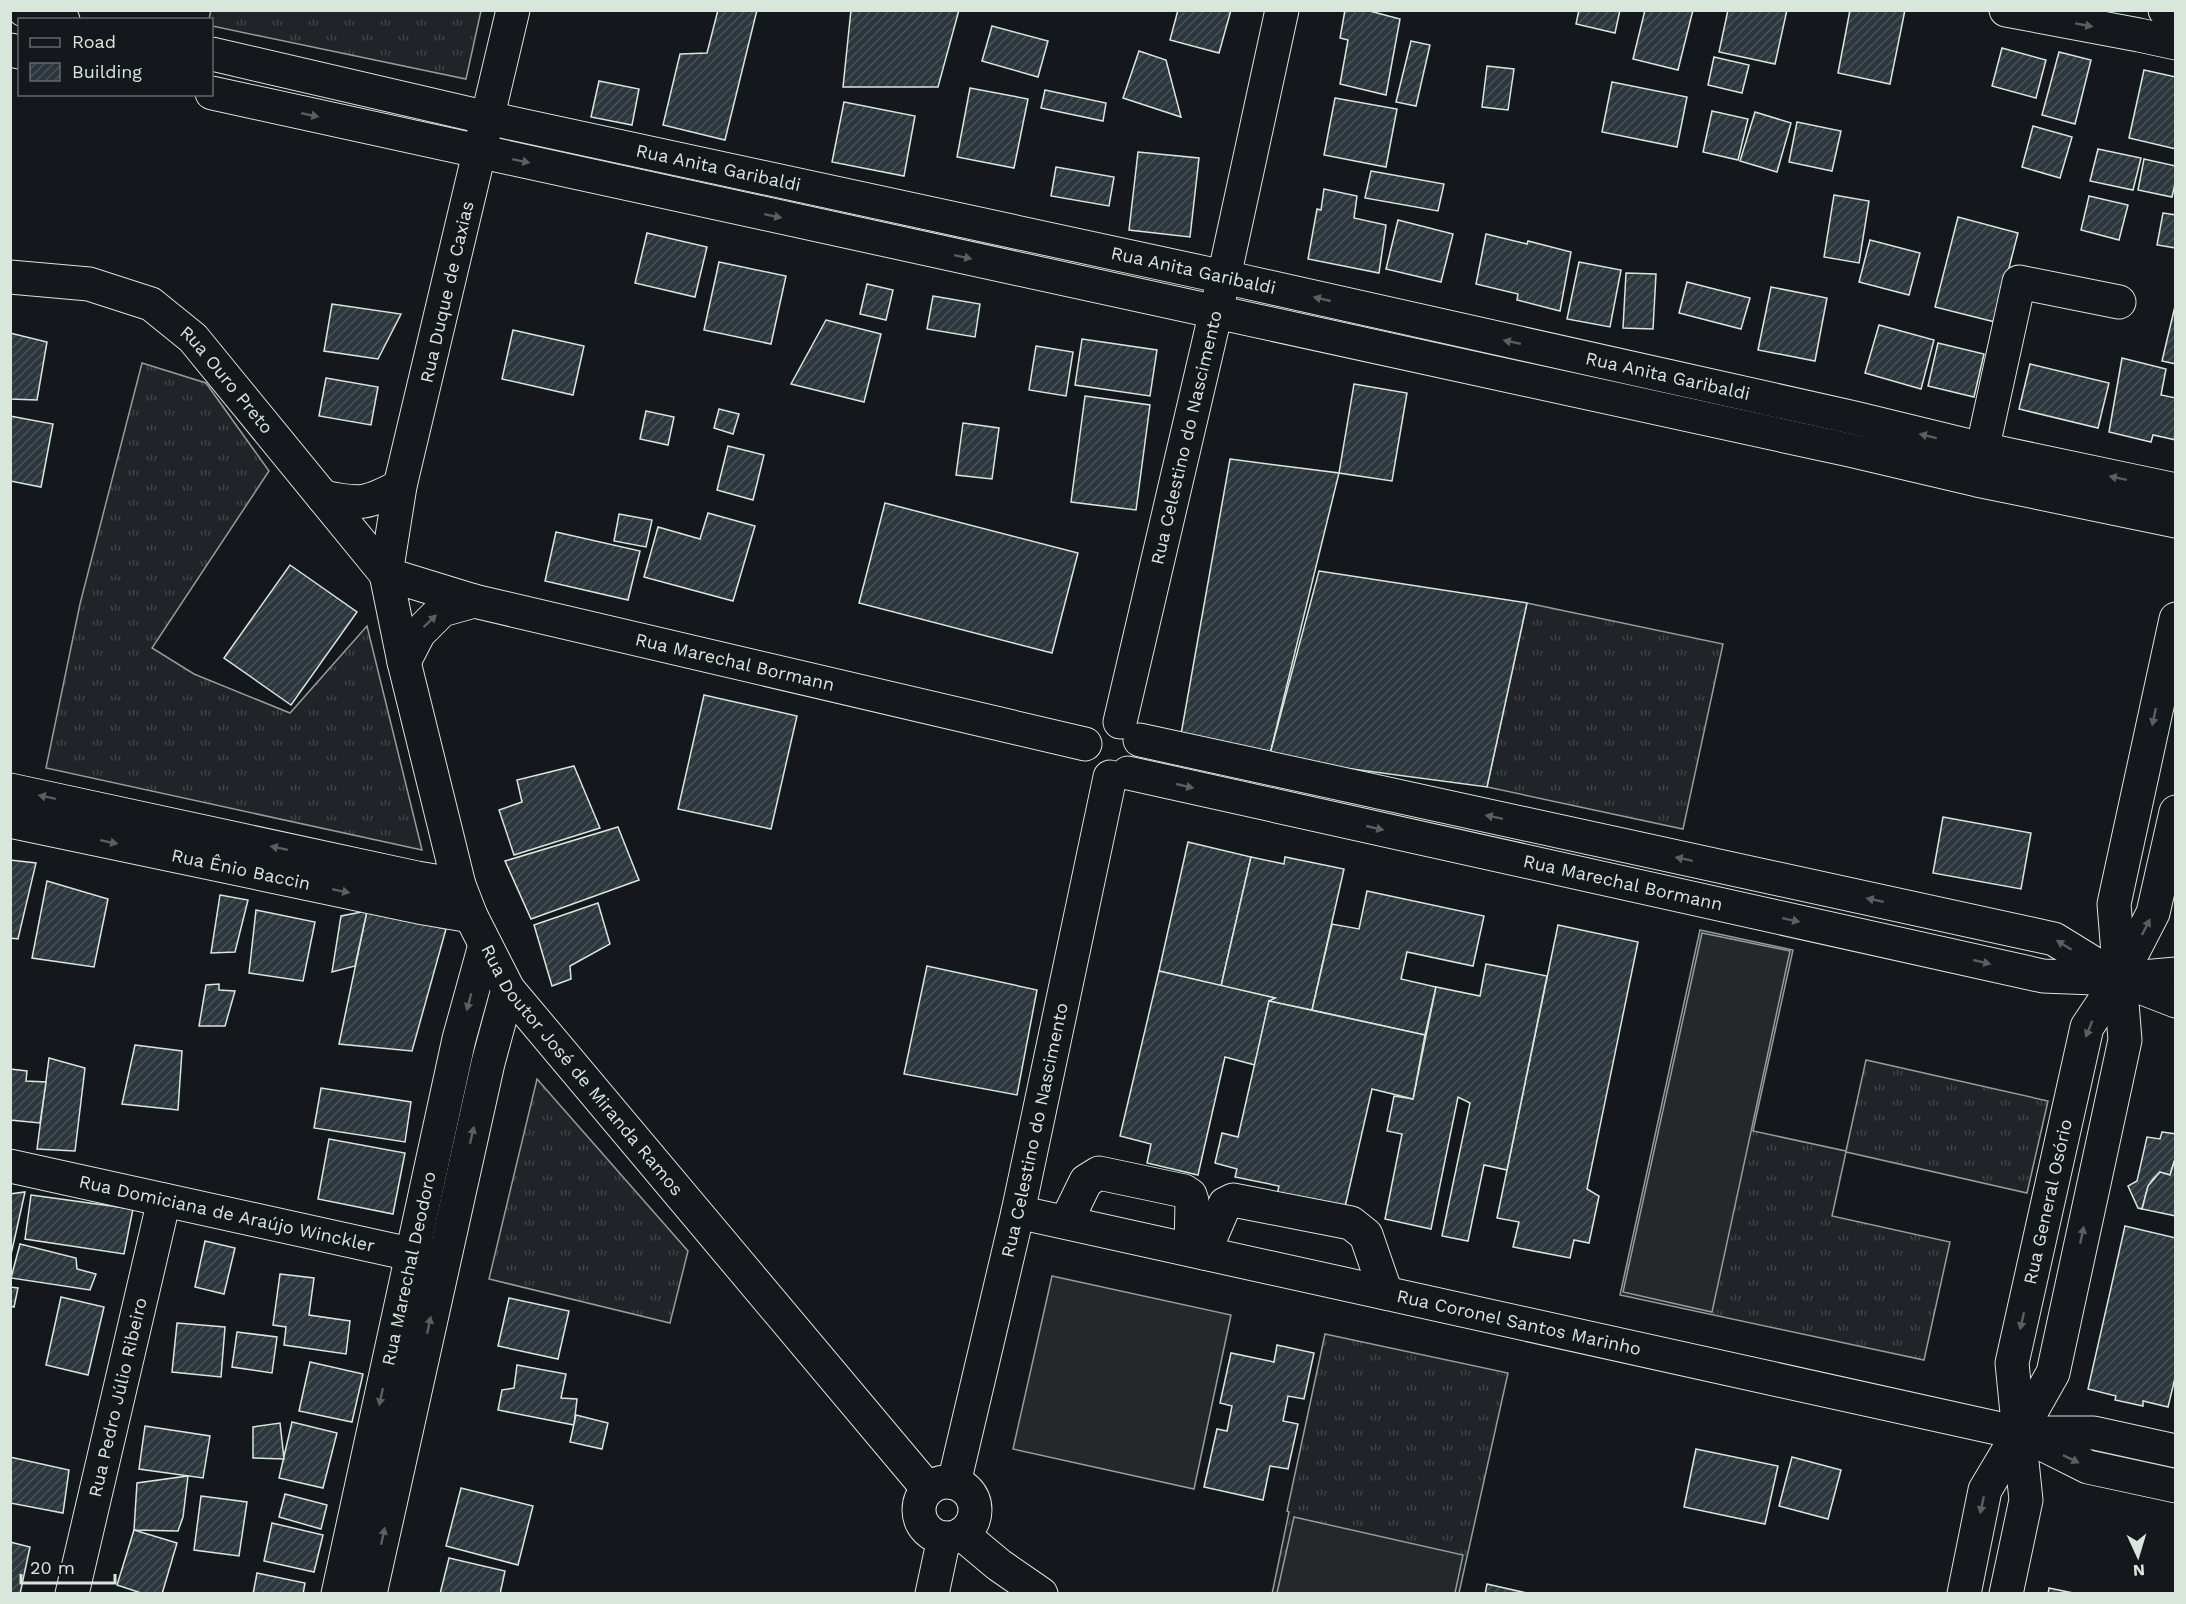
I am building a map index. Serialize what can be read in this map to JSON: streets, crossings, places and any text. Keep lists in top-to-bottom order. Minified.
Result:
{"streets":{"street":["Rua Anita Garibaldi","Rua Duque de Caxias","Rua Ouro Preto","Rua Celestino do Nascimento","Rua Marechal Bormann","Rua Ênio Baccin","Rua Doutor José de Miranda Ramos","Rua General Osório","Rua Domiciana de Araújo Winckler","Rua Marechal Deodoro","Rua Coronel Santos Marinho","Rua Pedro Júlio Ribeiro"]},"crossings":[["Rua Anita Garibaldi","Rua Duque de Caxias"],["Rua Anita Garibaldi","Rua Celestino do Nascimento"],["Rua Duque de Caxias","Rua Ouro Preto"],["Rua Duque de Caxias","Rua Marechal Bormann"],["Rua Duque de Caxias","Rua Doutor José de Miranda Ramos"],["Rua Ouro Preto","Rua Marechal Bormann"],["Rua Ouro Preto","Rua Doutor José de Miranda Ramos"],["Rua Celestino do Nascimento","Rua Marechal Bormann"],["Rua Celestino do Nascimento","Rua Doutor José de Miranda Ramos"],["Rua Celestino do Nascimento","Rua Coronel Santos Marinho"],["Rua Marechal Bormann","Rua Doutor José de Miranda Ramos"],["Rua Marechal Bormann","Rua General Osório"],["Rua Ênio Baccin","Rua Doutor José de Miranda Ramos"],["Rua Doutor José de Miranda Ramos","Rua Marechal Deodoro"],["Rua General Osório","Rua Coronel Santos Marinho"],["Rua Domiciana de Araújo Winckler","Rua Marechal Deodoro"],["Rua Domiciana de Araújo Winckler","Rua Pedro Júlio Ribeiro"]],"legend":["Road","Building"],"scale_bar":"20 m","north":"bottom"}
